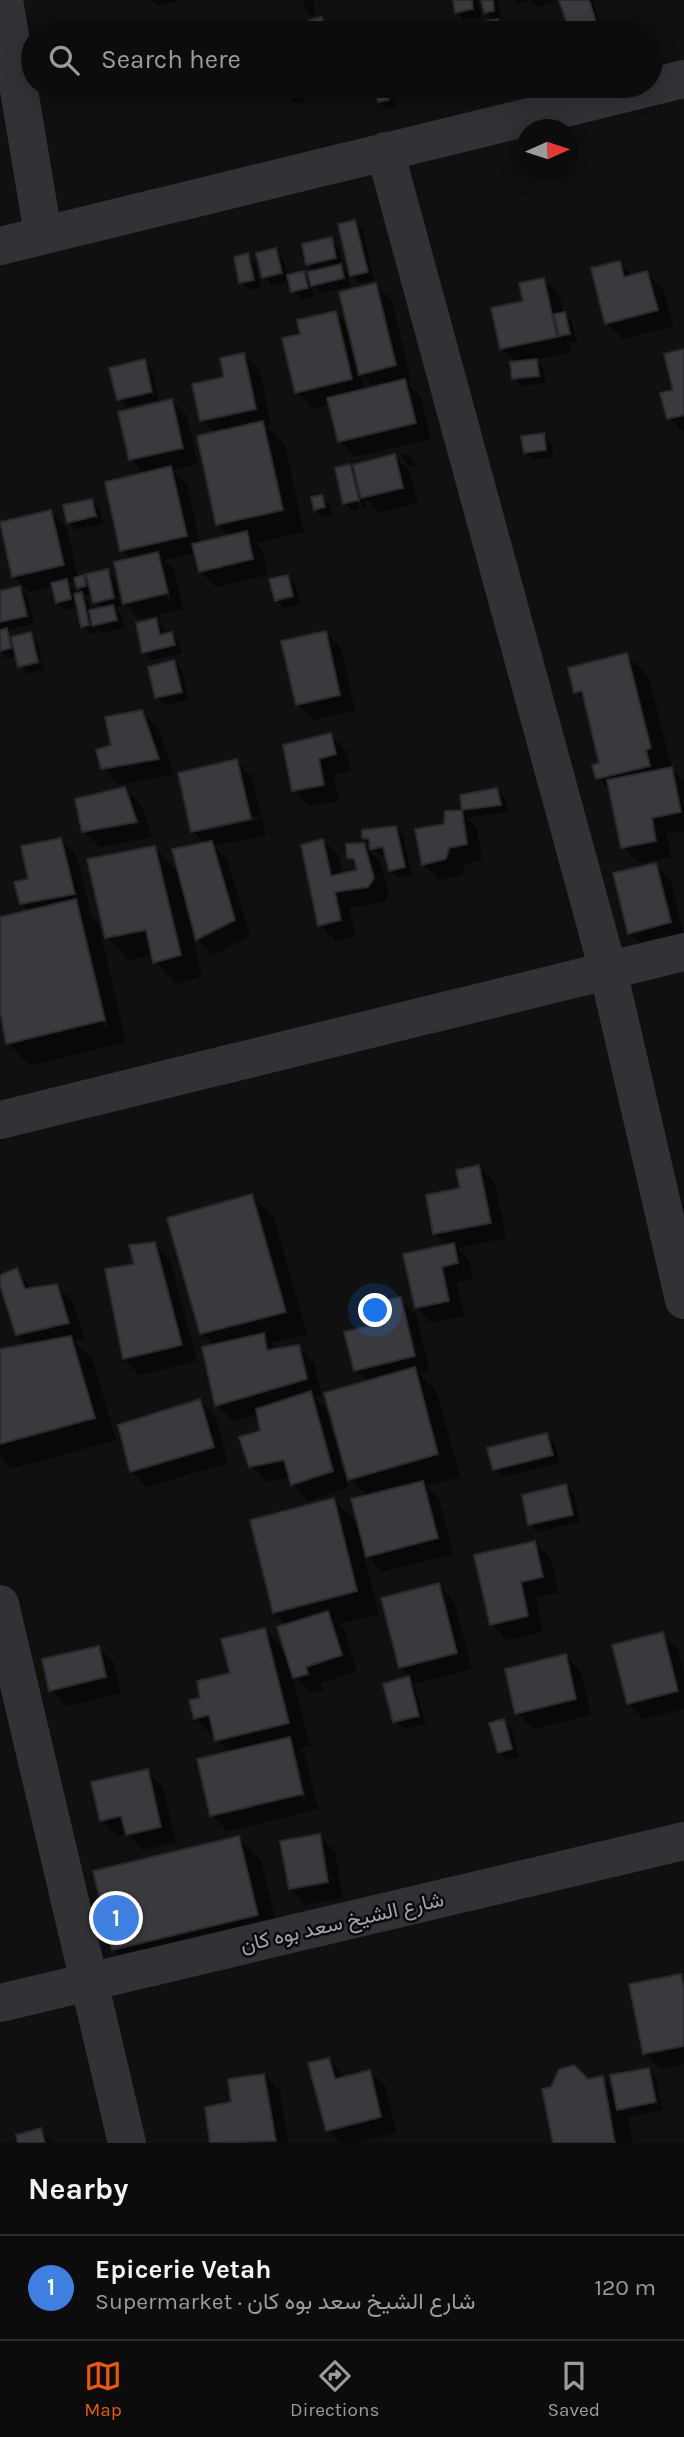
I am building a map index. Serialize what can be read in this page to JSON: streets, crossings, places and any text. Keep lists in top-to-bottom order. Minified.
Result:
{"streets":{"street":["شارع الشيخ سعد بوه كان"]},"north":"right","page":{"search":"Search here","pins":"1","heading":"Nearby","list":[{"mark":"1","name":"Epicerie Vetah","note":"Supermarket · شارع الشيخ سعد بوه كان","value":"120 m"}],"nav":["Map","Directions","Saved"]}}
